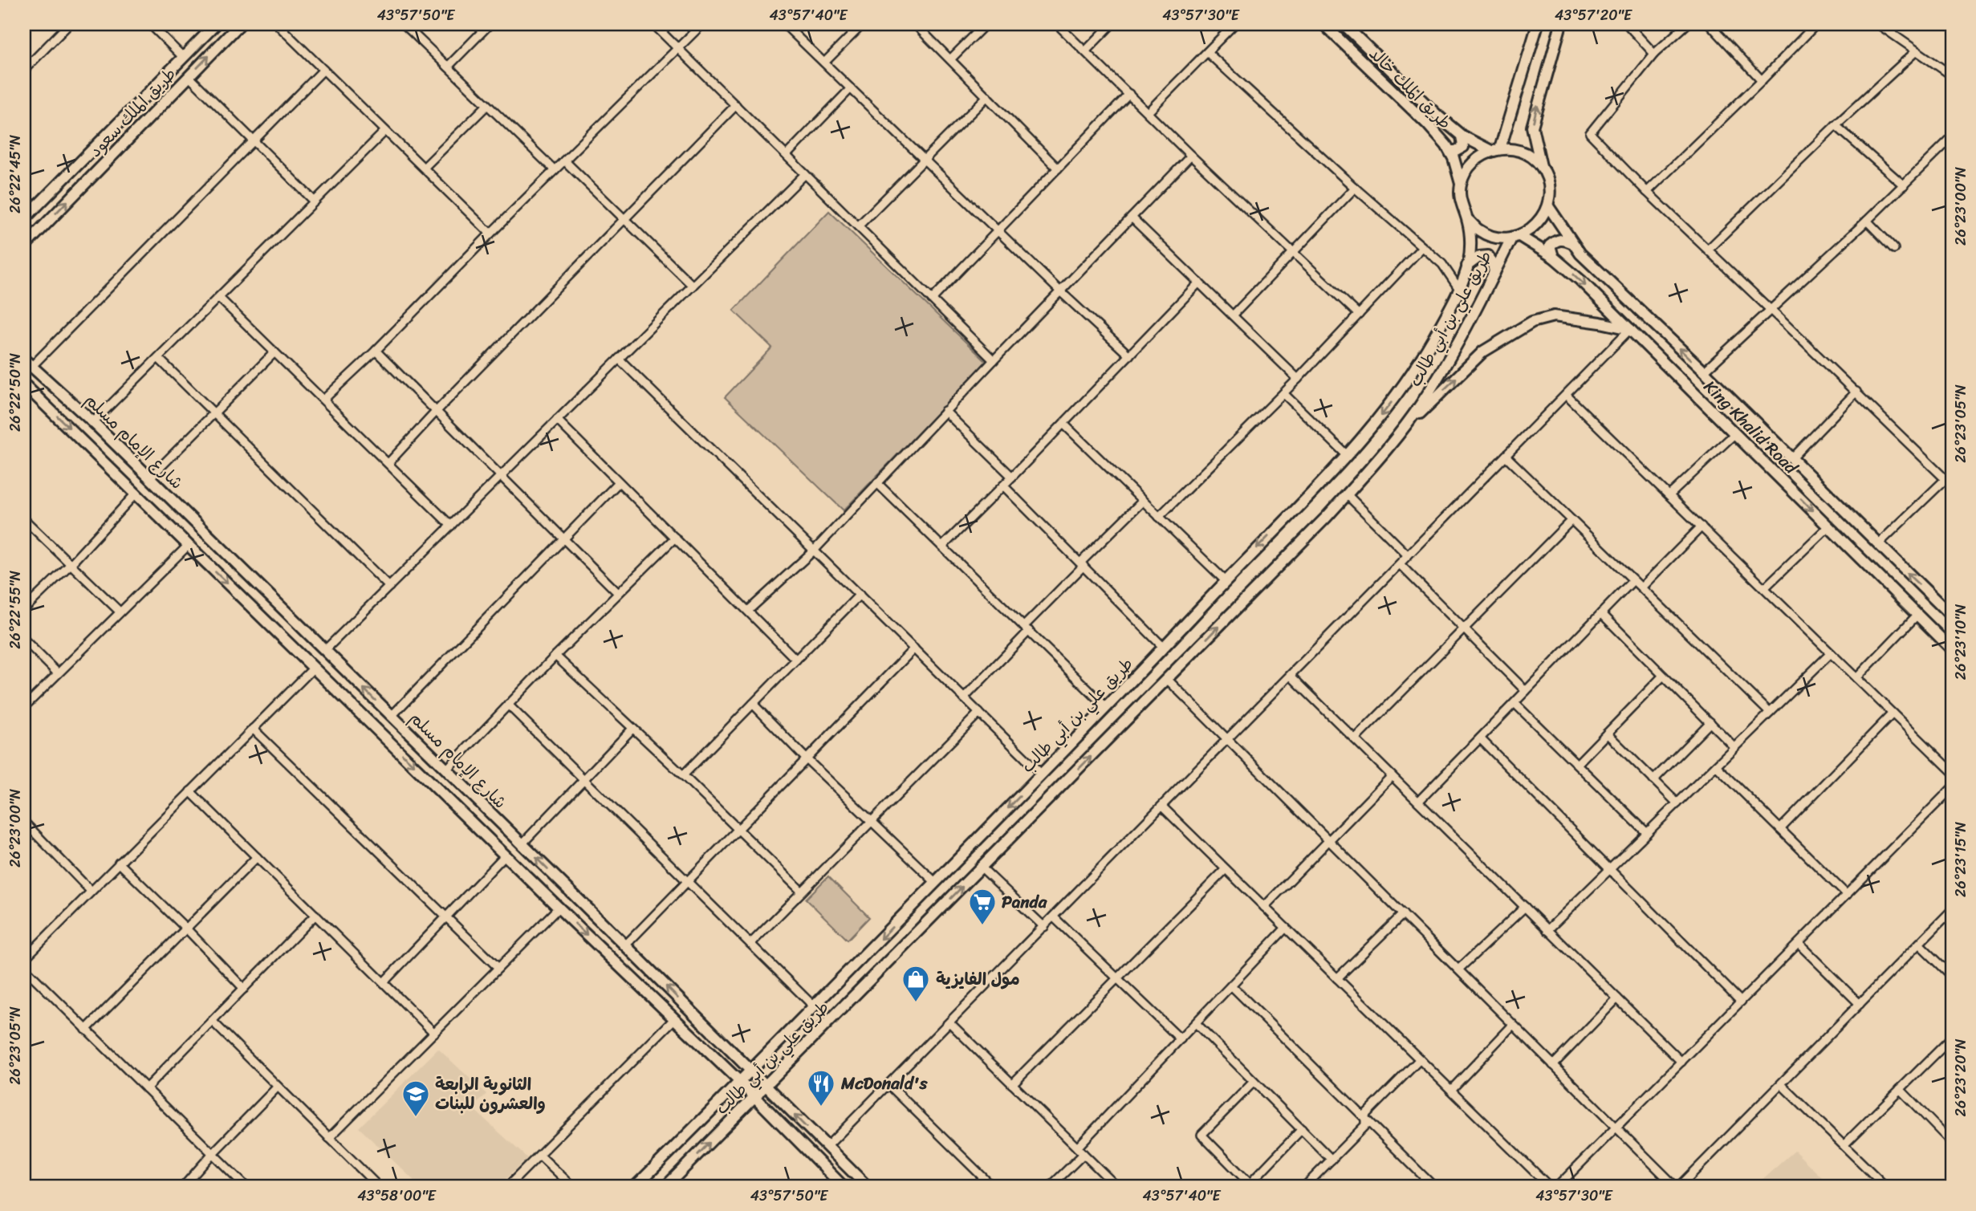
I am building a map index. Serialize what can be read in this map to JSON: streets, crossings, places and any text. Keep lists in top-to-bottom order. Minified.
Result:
{"streets":{"main road":["طريق الملك خالد","طريق الملك سعود","طريق علي بن أبي طالب","King Khalid Road","شارع الإمام مسلم"]},"crossings":[["طريق الملك خالد","طريق علي بن أبي طالب"],["طريق الملك خالد","King Khalid Road"],["طريق علي بن أبي طالب","King Khalid Road"],["طريق علي بن أبي طالب","شارع الإمام مسلم"]],"places":{"supermarket":["Panda"],"shop":["مول الفايزية"],"restaurant":["McDonald's"],"school or university":["الثانوية الرابعة والعشرون للبنات"]},"coordinates":["43°57'50\"E","43°57'40\"E","43°57'30\"E","43°57'20\"E","26°22'45\"N","26°23'00\"N","26°22'50\"N","26°23'05\"N","26°22'55\"N","26°23'10\"N","26°23'15\"N","26°23'20\"N","43°58'00\"E"]}
